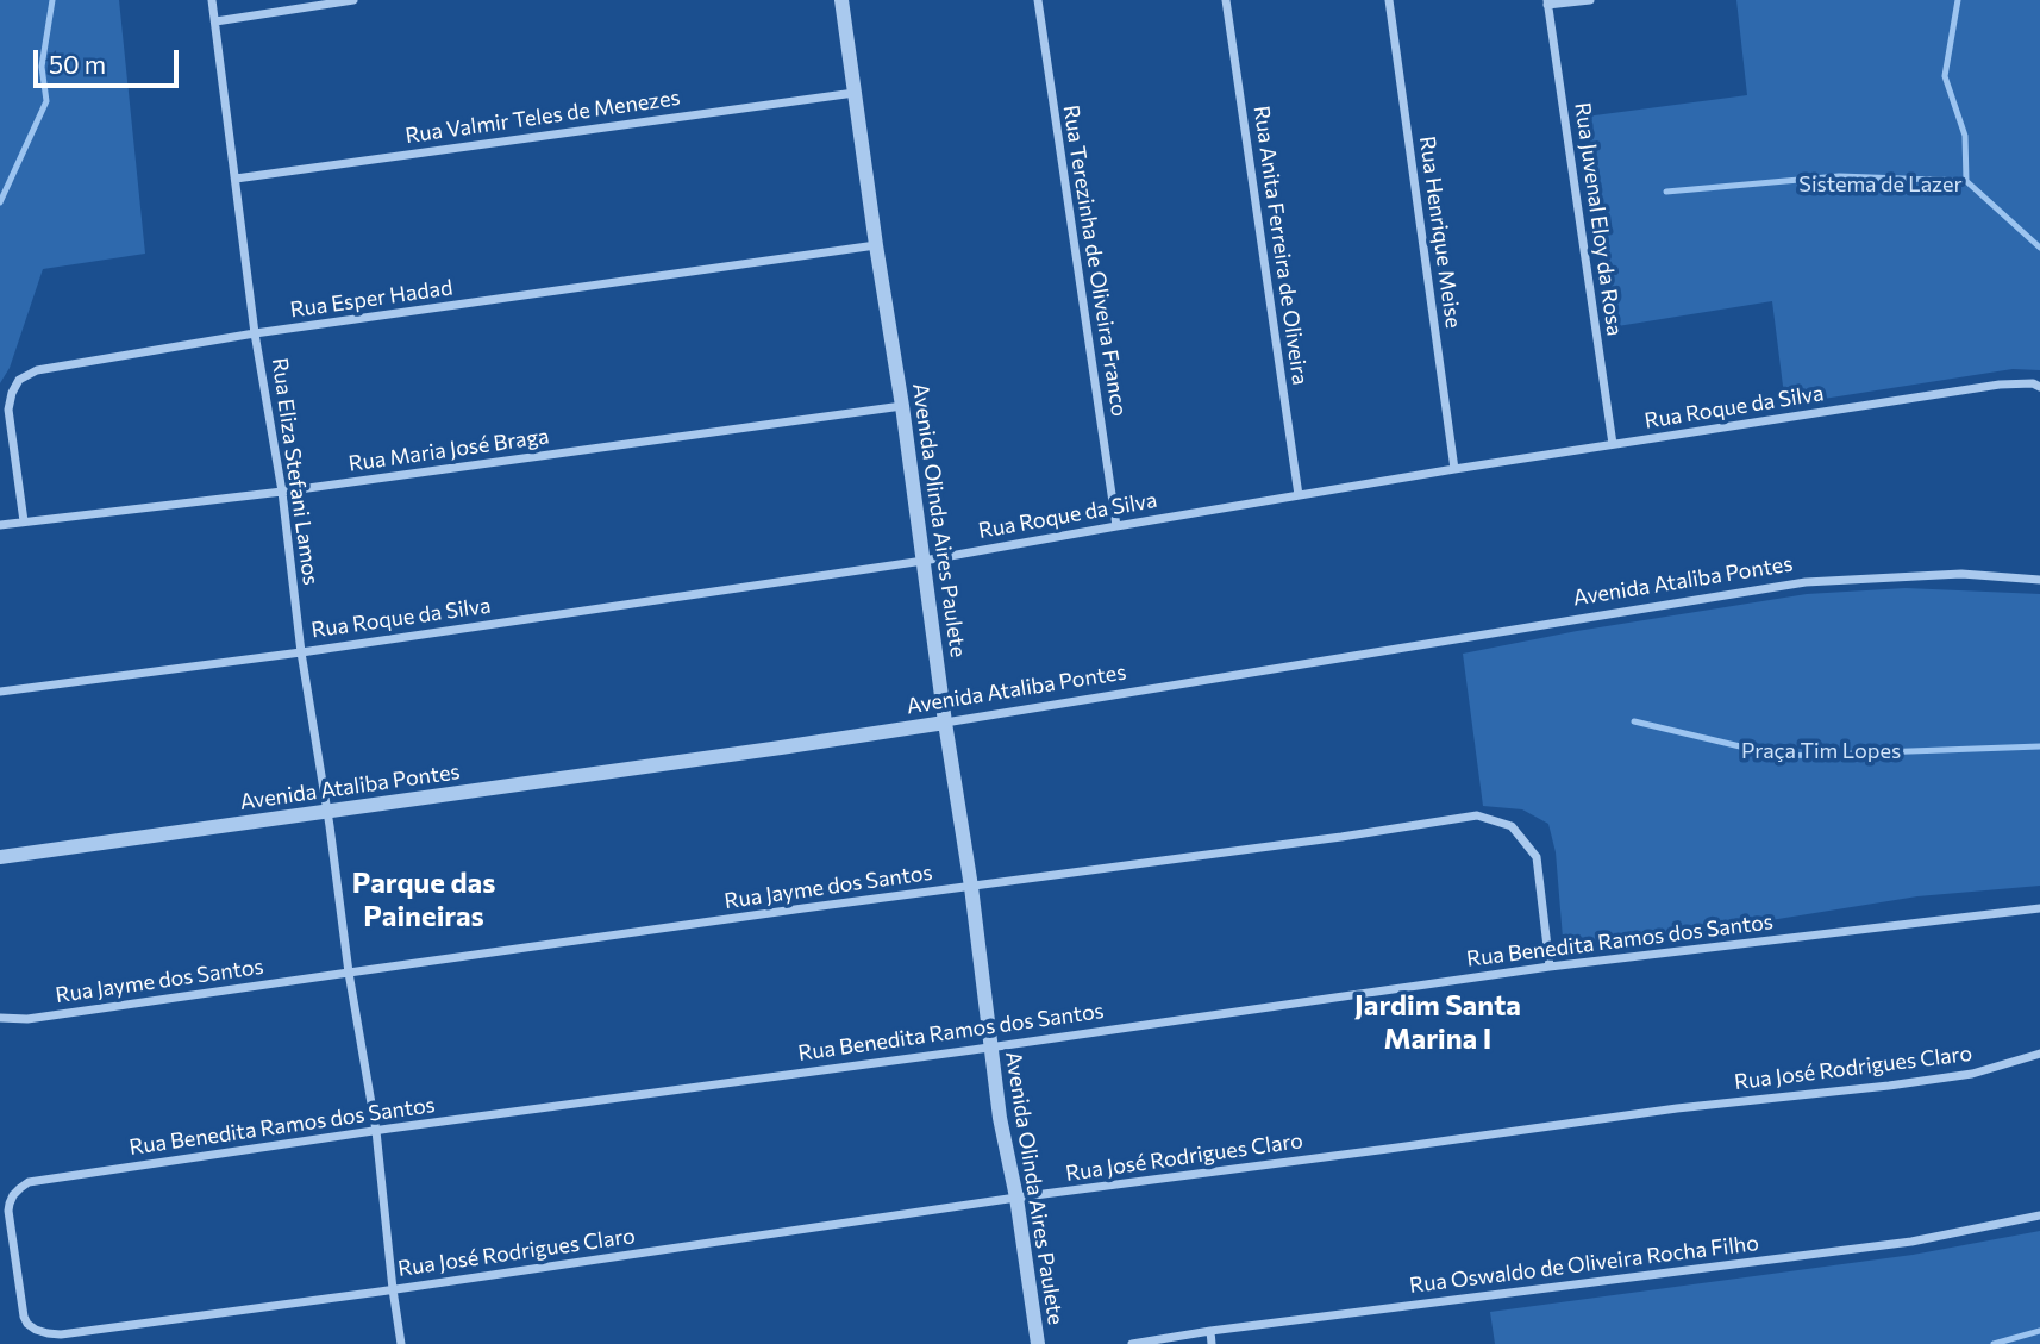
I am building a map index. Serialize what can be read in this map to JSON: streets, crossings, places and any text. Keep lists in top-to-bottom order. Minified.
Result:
{"streets":{"street":["Rua Valmir Teles de Menezes","Rua Juvenal Eloy da Rosa","Rua Henrique Meise","Rua Anita Ferreira de Oliveira","Rua Terezinha de Oliveira Franco","Rua Esper Hadad","Rua Roque da Silva","Rua Maria José Braga","Rua Eliza Stefani Lamos","Avenida Olinda Aires Paulete","Avenida Ataliba Pontes","Rua Jayme dos Santos","Rua Benedita Ramos dos Santos","Rua José Rodrigues Claro","Rua Oswaldo de Oliveira Rocha Filho"]},"crossings":[["Rua Valmir Teles de Menezes","Rua Eliza Stefani Lamos"],["Rua Valmir Teles de Menezes","Avenida Olinda Aires Paulete"],["Rua Juvenal Eloy da Rosa","Rua Roque da Silva"],["Rua Henrique Meise","Rua Roque da Silva"],["Rua Anita Ferreira de Oliveira","Rua Roque da Silva"],["Rua Terezinha de Oliveira Franco","Rua Roque da Silva"],["Rua Esper Hadad","Rua Maria José Braga"],["Rua Esper Hadad","Rua Eliza Stefani Lamos"],["Rua Esper Hadad","Avenida Olinda Aires Paulete"],["Rua Roque da Silva","Rua Eliza Stefani Lamos"],["Rua Roque da Silva","Avenida Olinda Aires Paulete"],["Rua Maria José Braga","Rua Eliza Stefani Lamos"],["Rua Maria José Braga","Avenida Olinda Aires Paulete"],["Rua Eliza Stefani Lamos","Avenida Ataliba Pontes"],["Rua Eliza Stefani Lamos","Rua Jayme dos Santos"],["Rua Eliza Stefani Lamos","Rua Benedita Ramos dos Santos"],["Rua Eliza Stefani Lamos","Rua José Rodrigues Claro"],["Avenida Olinda Aires Paulete","Avenida Ataliba Pontes"],["Avenida Olinda Aires Paulete","Rua Jayme dos Santos"],["Avenida Olinda Aires Paulete","Rua Benedita Ramos dos Santos"],["Avenida Olinda Aires Paulete","Rua José Rodrigues Claro"],["Rua Jayme dos Santos","Rua Benedita Ramos dos Santos"],["Rua Benedita Ramos dos Santos","Rua José Rodrigues Claro"]],"districts":["Parque das Paineiras","Jardim Santa Marina I"],"parks":["Sistema de Lazer","Praça Tim Lopes"],"scale_bar":"50 m"}
